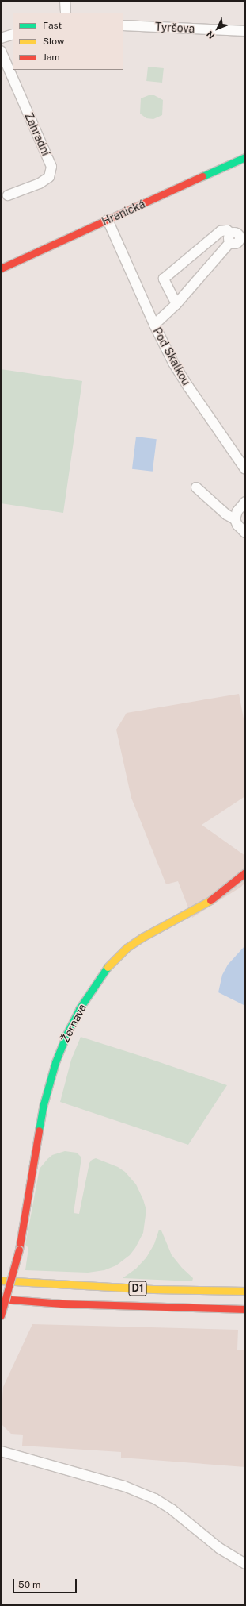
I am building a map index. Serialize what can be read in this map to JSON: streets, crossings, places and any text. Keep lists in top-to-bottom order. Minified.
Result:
{"streets":{"main road":["Hranická","Žernava","D1"],"street":["Tyršova","Zahradní","Pod Skalkou"]},"crossings":[["Hranická","Pod Skalkou"]],"legend":["Fast","Slow","Jam"],"scale_bar":"50 m","north":"bottom left"}
